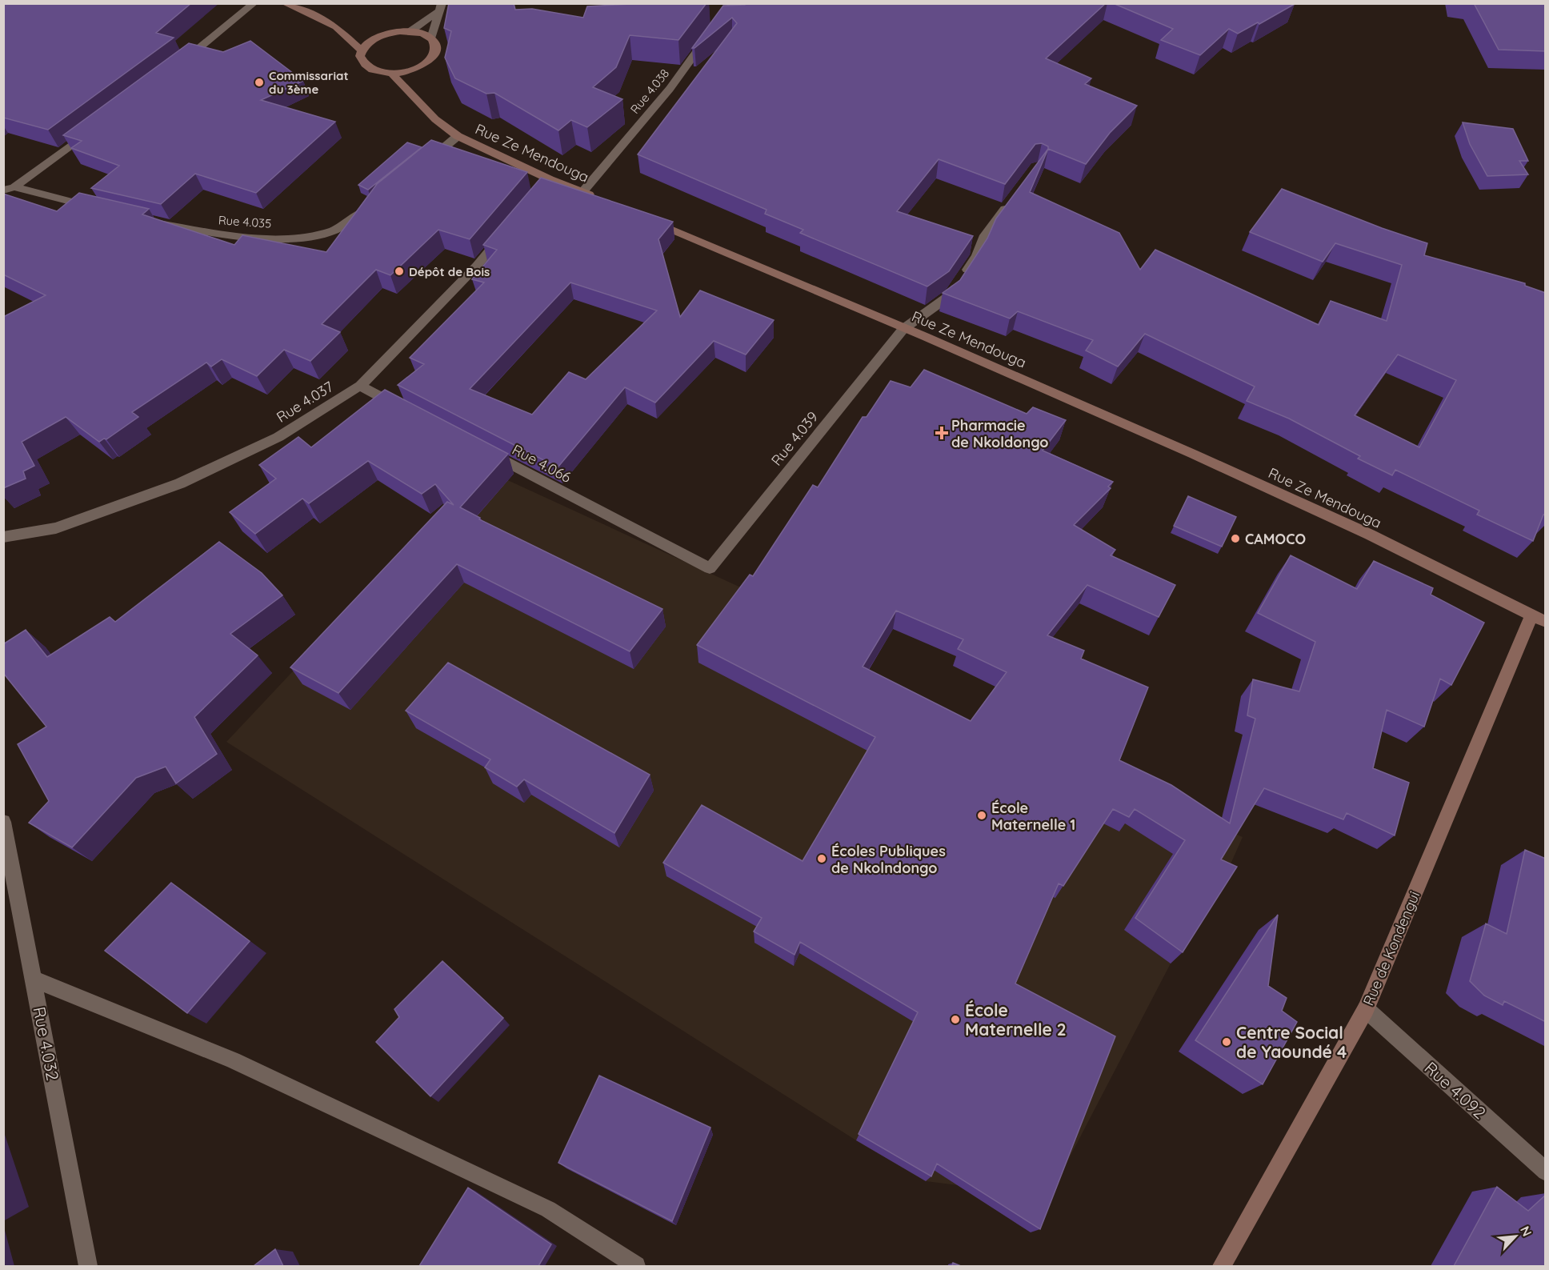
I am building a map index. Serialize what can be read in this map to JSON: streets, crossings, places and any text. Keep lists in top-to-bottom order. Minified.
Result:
{"streets":{"main road":["Rue Ze Mendouga","Rue de Kondengui"],"street":["Rue 4.038","Rue 4.035","Rue 4.037","Rue 4.039","Rue 4.066","Rue 4.032","Rue 4.092"]},"crossings":[["Rue 4.038","Rue Ze Mendouga"],["Rue Ze Mendouga","Rue 4.039"],["Rue Ze Mendouga","Rue de Kondengui"],["Rue 4.039","Rue 4.066"],["Rue de Kondengui","Rue 4.092"]],"places":{"other":["Commissariat du 3ème","Dépôt de Bois","CAMOCO","École Maternelle 1","Écoles Publiques de Nkolndongo","École Maternelle 2","Centre Social de Yaoundé 4"],"health":["Pharmacie de Nkoldongo"]},"north":"top right"}
